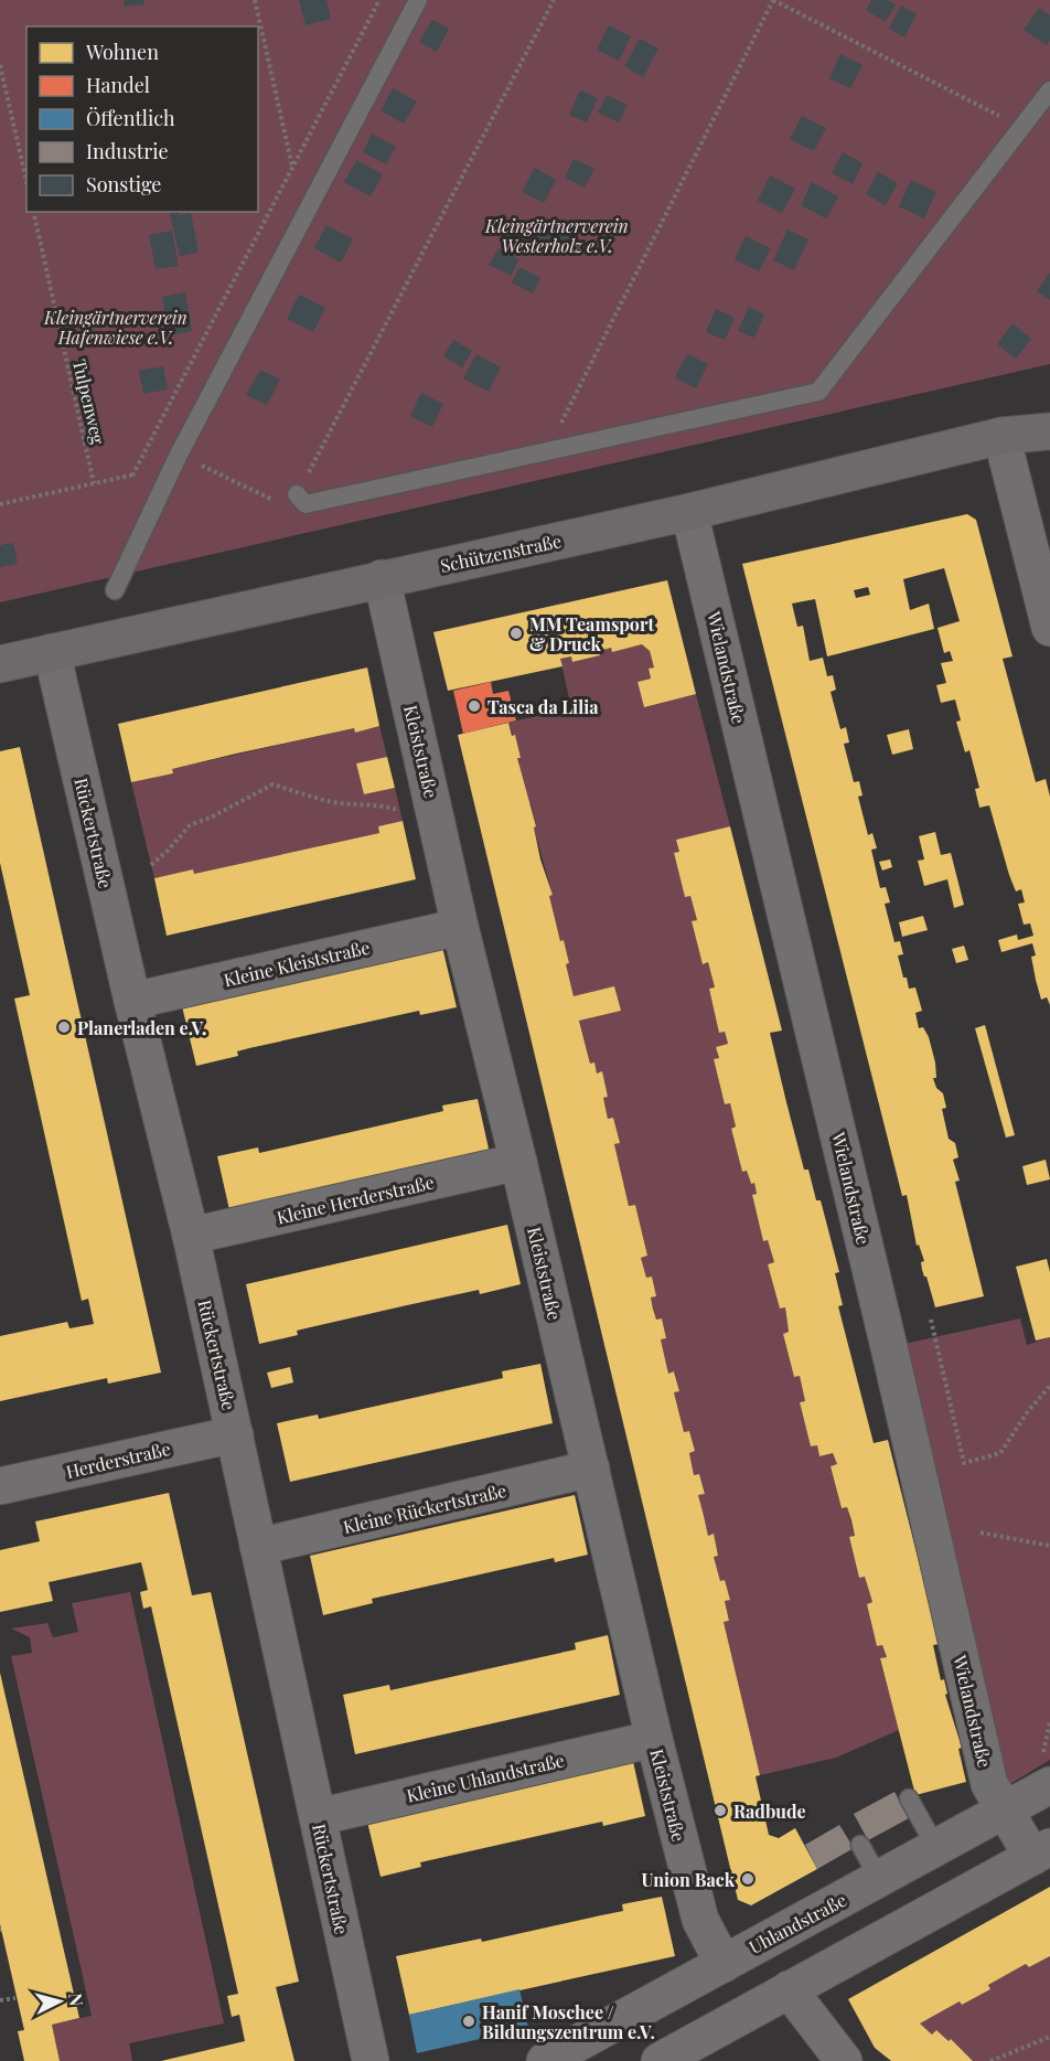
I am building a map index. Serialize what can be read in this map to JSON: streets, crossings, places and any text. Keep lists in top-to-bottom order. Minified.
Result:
{"streets":{"street":["Schützenstraße","Wielandstraße","Kleiststraße","Rückertstraße","Kleine Kleiststraße","Kleine Herderstraße","Herderstraße","Kleine Rückertstraße","Kleine Uhlandstraße","Uhlandstraße"],"path":["Tulpenweg"]},"crossings":[["Schützenstraße","Wielandstraße"],["Schützenstraße","Kleiststraße"],["Schützenstraße","Rückertstraße"],["Wielandstraße","Uhlandstraße"],["Kleiststraße","Kleine Kleiststraße"],["Kleiststraße","Kleine Herderstraße"],["Kleiststraße","Kleine Rückertstraße"],["Kleiststraße","Kleine Uhlandstraße"],["Kleiststraße","Uhlandstraße"],["Rückertstraße","Kleine Kleiststraße"],["Rückertstraße","Kleine Herderstraße"],["Rückertstraße","Herderstraße"],["Rückertstraße","Kleine Rückertstraße"],["Rückertstraße","Kleine Uhlandstraße"]],"parks":["Kleingärtnerverein Westerholz e.V.","Kleingärtnerverein Hafenwiese e.V."],"places":["MM Teamsport & Druck","Tasca da Lilia","Planerladen e.V.","Radbude","Union Back","Hanif Moschee / Bildungszentrum e.V."],"legend":["Wohnen","Handel","Öffentlich","Industrie","Sonstige"],"north":"right"}
